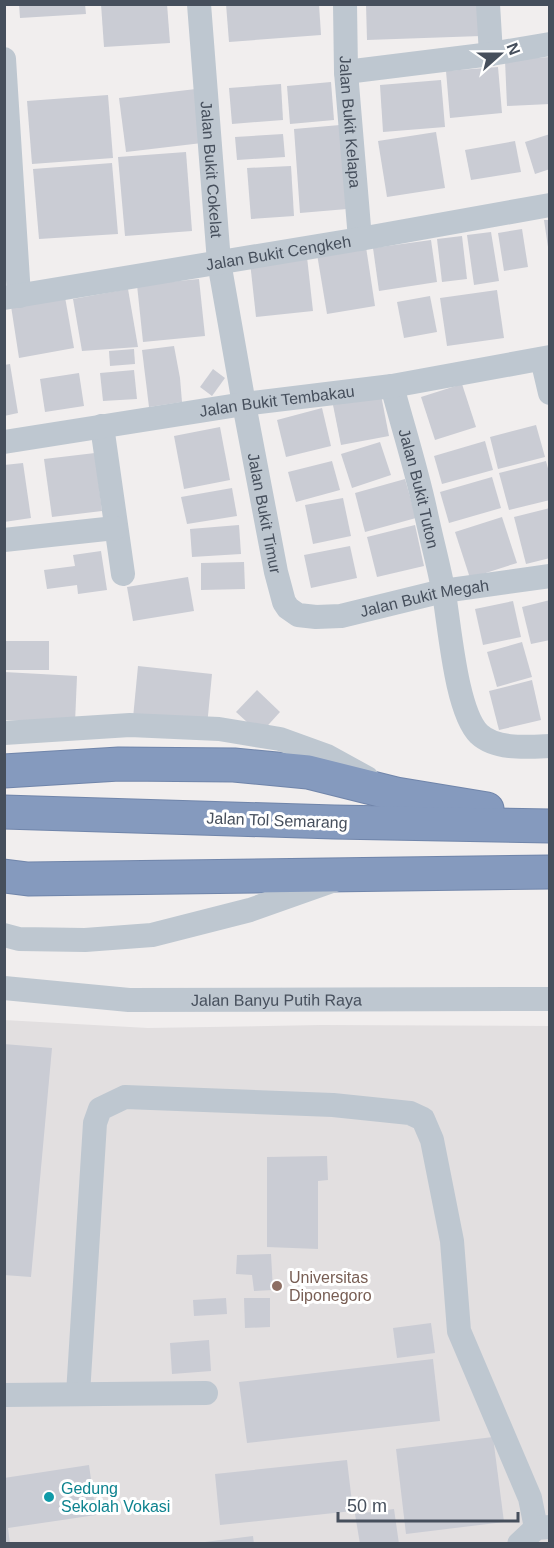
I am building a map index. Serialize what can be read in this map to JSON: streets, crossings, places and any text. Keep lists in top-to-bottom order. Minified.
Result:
{"streets":{"highway":["Jalan Tol Semarang"],"street":["Jalan Bukit Kelapa","Jalan Bukit Cokelat","Jalan Bukit Cengkeh","Jalan Bukit Tembakau","Jalan Bukit Tuton","Jalan Bukit Timur","Jalan Bukit Megah","Jalan Banyu Putih Raya"]},"crossings":[["Jalan Bukit Kelapa","Jalan Bukit Cengkeh"],["Jalan Bukit Cokelat","Jalan Bukit Cengkeh"],["Jalan Bukit Cokelat","Jalan Bukit Tembakau"],["Jalan Bukit Cokelat","Jalan Bukit Timur"],["Jalan Bukit Tembakau","Jalan Bukit Tuton"],["Jalan Bukit Tembakau","Jalan Bukit Timur"],["Jalan Bukit Tuton","Jalan Bukit Megah"],["Jalan Bukit Timur","Jalan Bukit Megah"]],"places":["Universitas Diponegoro","Gedung Sekolah Vokasi"],"scale_bar":"50 m","north":"right"}
